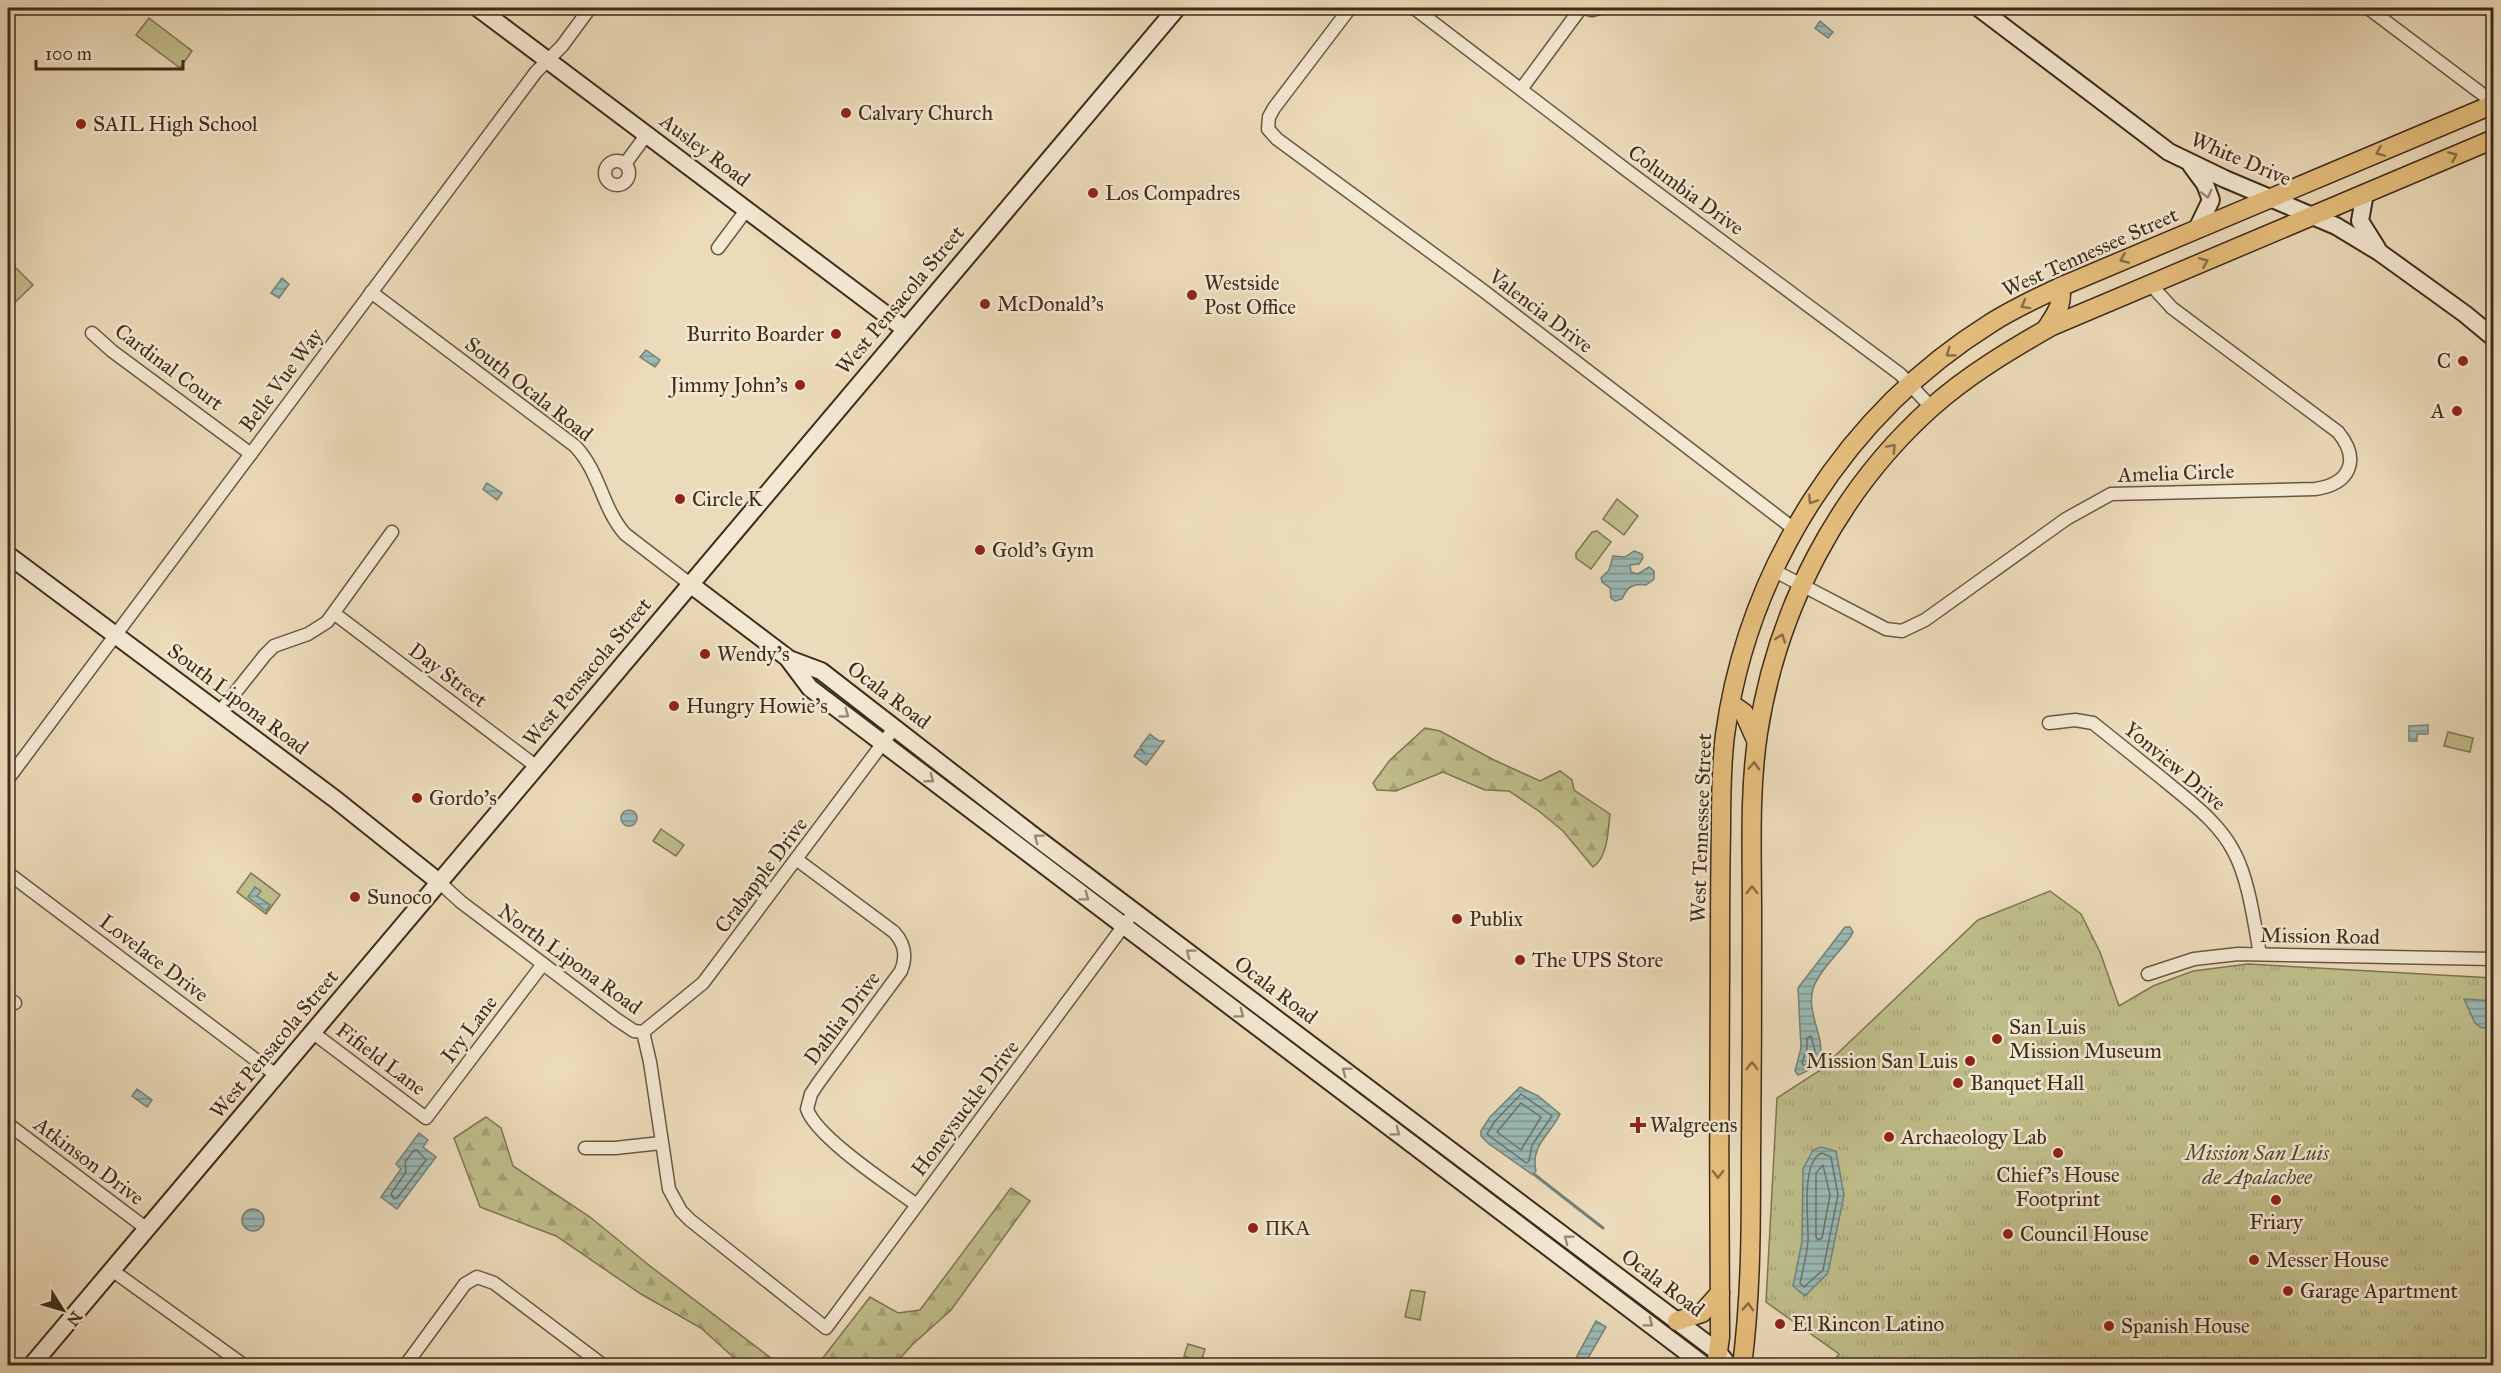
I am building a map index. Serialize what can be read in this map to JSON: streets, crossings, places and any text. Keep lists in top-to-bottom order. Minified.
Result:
{"streets":{"main road":["Ausley Road","White Drive","West Tennessee Street","West Pensacola Street","Ocala Road","South Lipona Road"],"street":["Columbia Drive","Valencia Drive","Cardinal Court","Belle Vue Way","South Ocala Road","Amelia Circle","Day Street","Yonview Drive","Crabapple Drive","Mission Road","Lovelace Drive","North Lipona Road","Dahlia Drive","Ivy Lane","Fifield Lane","Honeysuckle Drive","Atkinson Drive"]},"crossings":[["Ausley Road","West Pensacola Street"],["Ausley Road","Belle Vue Way"],["White Drive","West Tennessee Street"],["Columbia Drive","West Tennessee Street"],["West Tennessee Street","Valencia Drive"],["West Tennessee Street","Amelia Circle"],["West Tennessee Street","Ocala Road"],["West Pensacola Street","South Ocala Road"],["West Pensacola Street","Day Street"],["West Pensacola Street","Ocala Road"],["West Pensacola Street","South Lipona Road"],["West Pensacola Street","Lovelace Drive"],["West Pensacola Street","North Lipona Road"],["West Pensacola Street","Fifield Lane"],["West Pensacola Street","Atkinson Drive"],["Cardinal Court","Belle Vue Way"],["Belle Vue Way","South Ocala Road"],["Belle Vue Way","South Lipona Road"],["South Ocala Road","Ocala Road"],["Ocala Road","Crabapple Drive"],["Ocala Road","Honeysuckle Drive"],["South Lipona Road","North Lipona Road"],["Yonview Drive","Mission Road"],["Crabapple Drive","North Lipona Road"],["Crabapple Drive","Dahlia Drive"],["North Lipona Road","Ivy Lane"],["North Lipona Road","Honeysuckle Drive"],["Dahlia Drive","Honeysuckle Drive"],["Ivy Lane","Fifield Lane"]],"parks":["Mission San Luis de Apalachee"],"places":{"other":["Calvary Church","SAIL High School","Los Compadres","Westside Post Office","McDonald's","Burrito Boarder","C","Jimmy John's","A","Circle K","Gold's Gym","Wendy's","Hungry Howie's","Gordo's","Sunoco","Publix","The UPS Store","San Luis Mission Museum","Mission San Luis","Banquet Hall","Archaeology Lab","Chief's House Footprint","Friary","ΠΚΑ","Council House","Messer House","Garage Apartment","El Rincon Latino","Spanish House"],"health":["Walgreens"]},"scale_bar":"100 m","north":"bottom right"}
